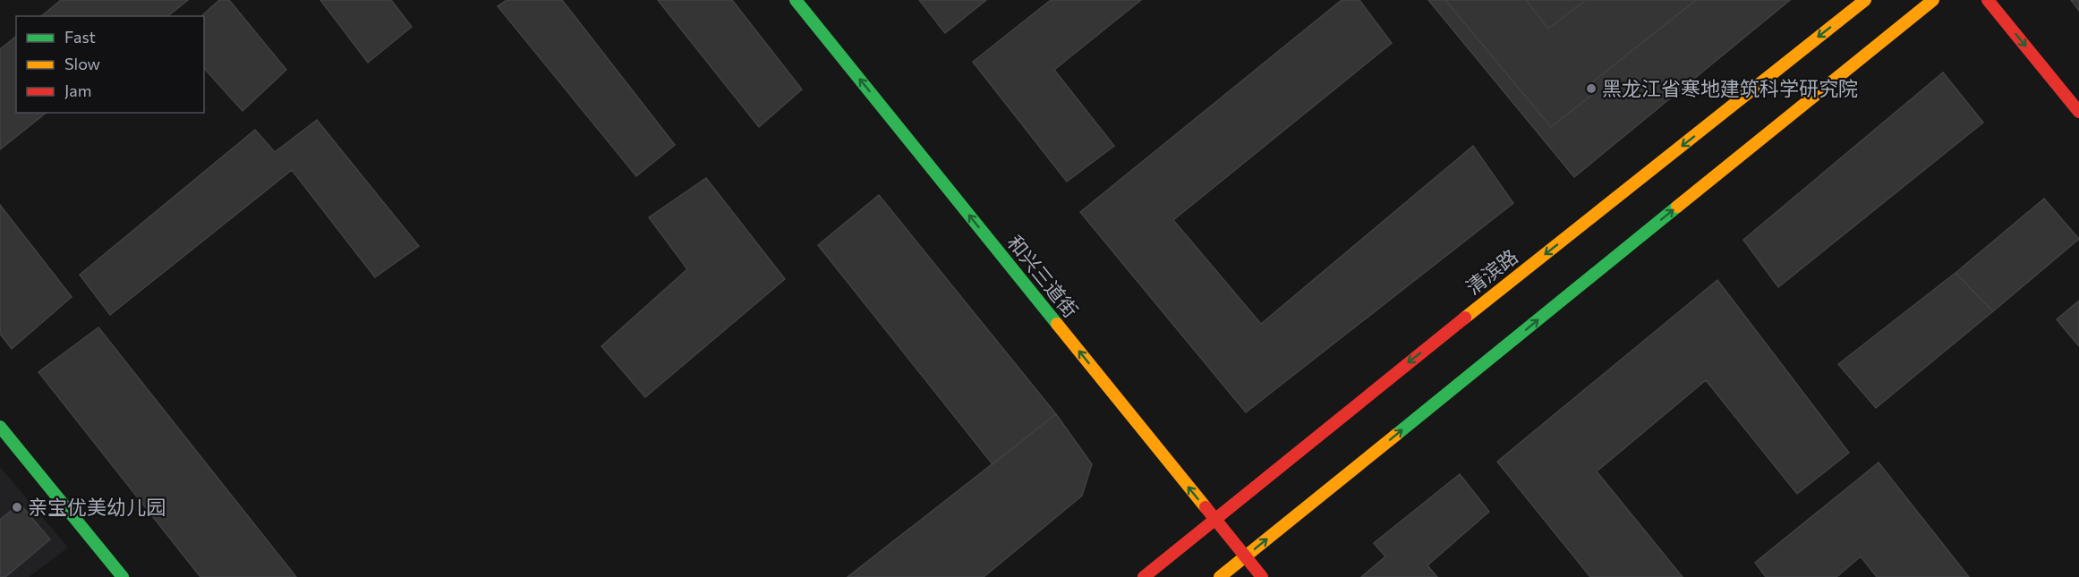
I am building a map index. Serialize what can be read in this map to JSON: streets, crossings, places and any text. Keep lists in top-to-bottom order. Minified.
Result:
{"streets":{"main road":["清滨路","和兴三道街"]},"crossings":[["清滨路","和兴三道街"]],"one_way":["和兴三道街"],"places":["黑龙江省寒地建筑科学研究院","亲宝优美幼儿园"],"legend":["Fast","Slow","Jam"]}
